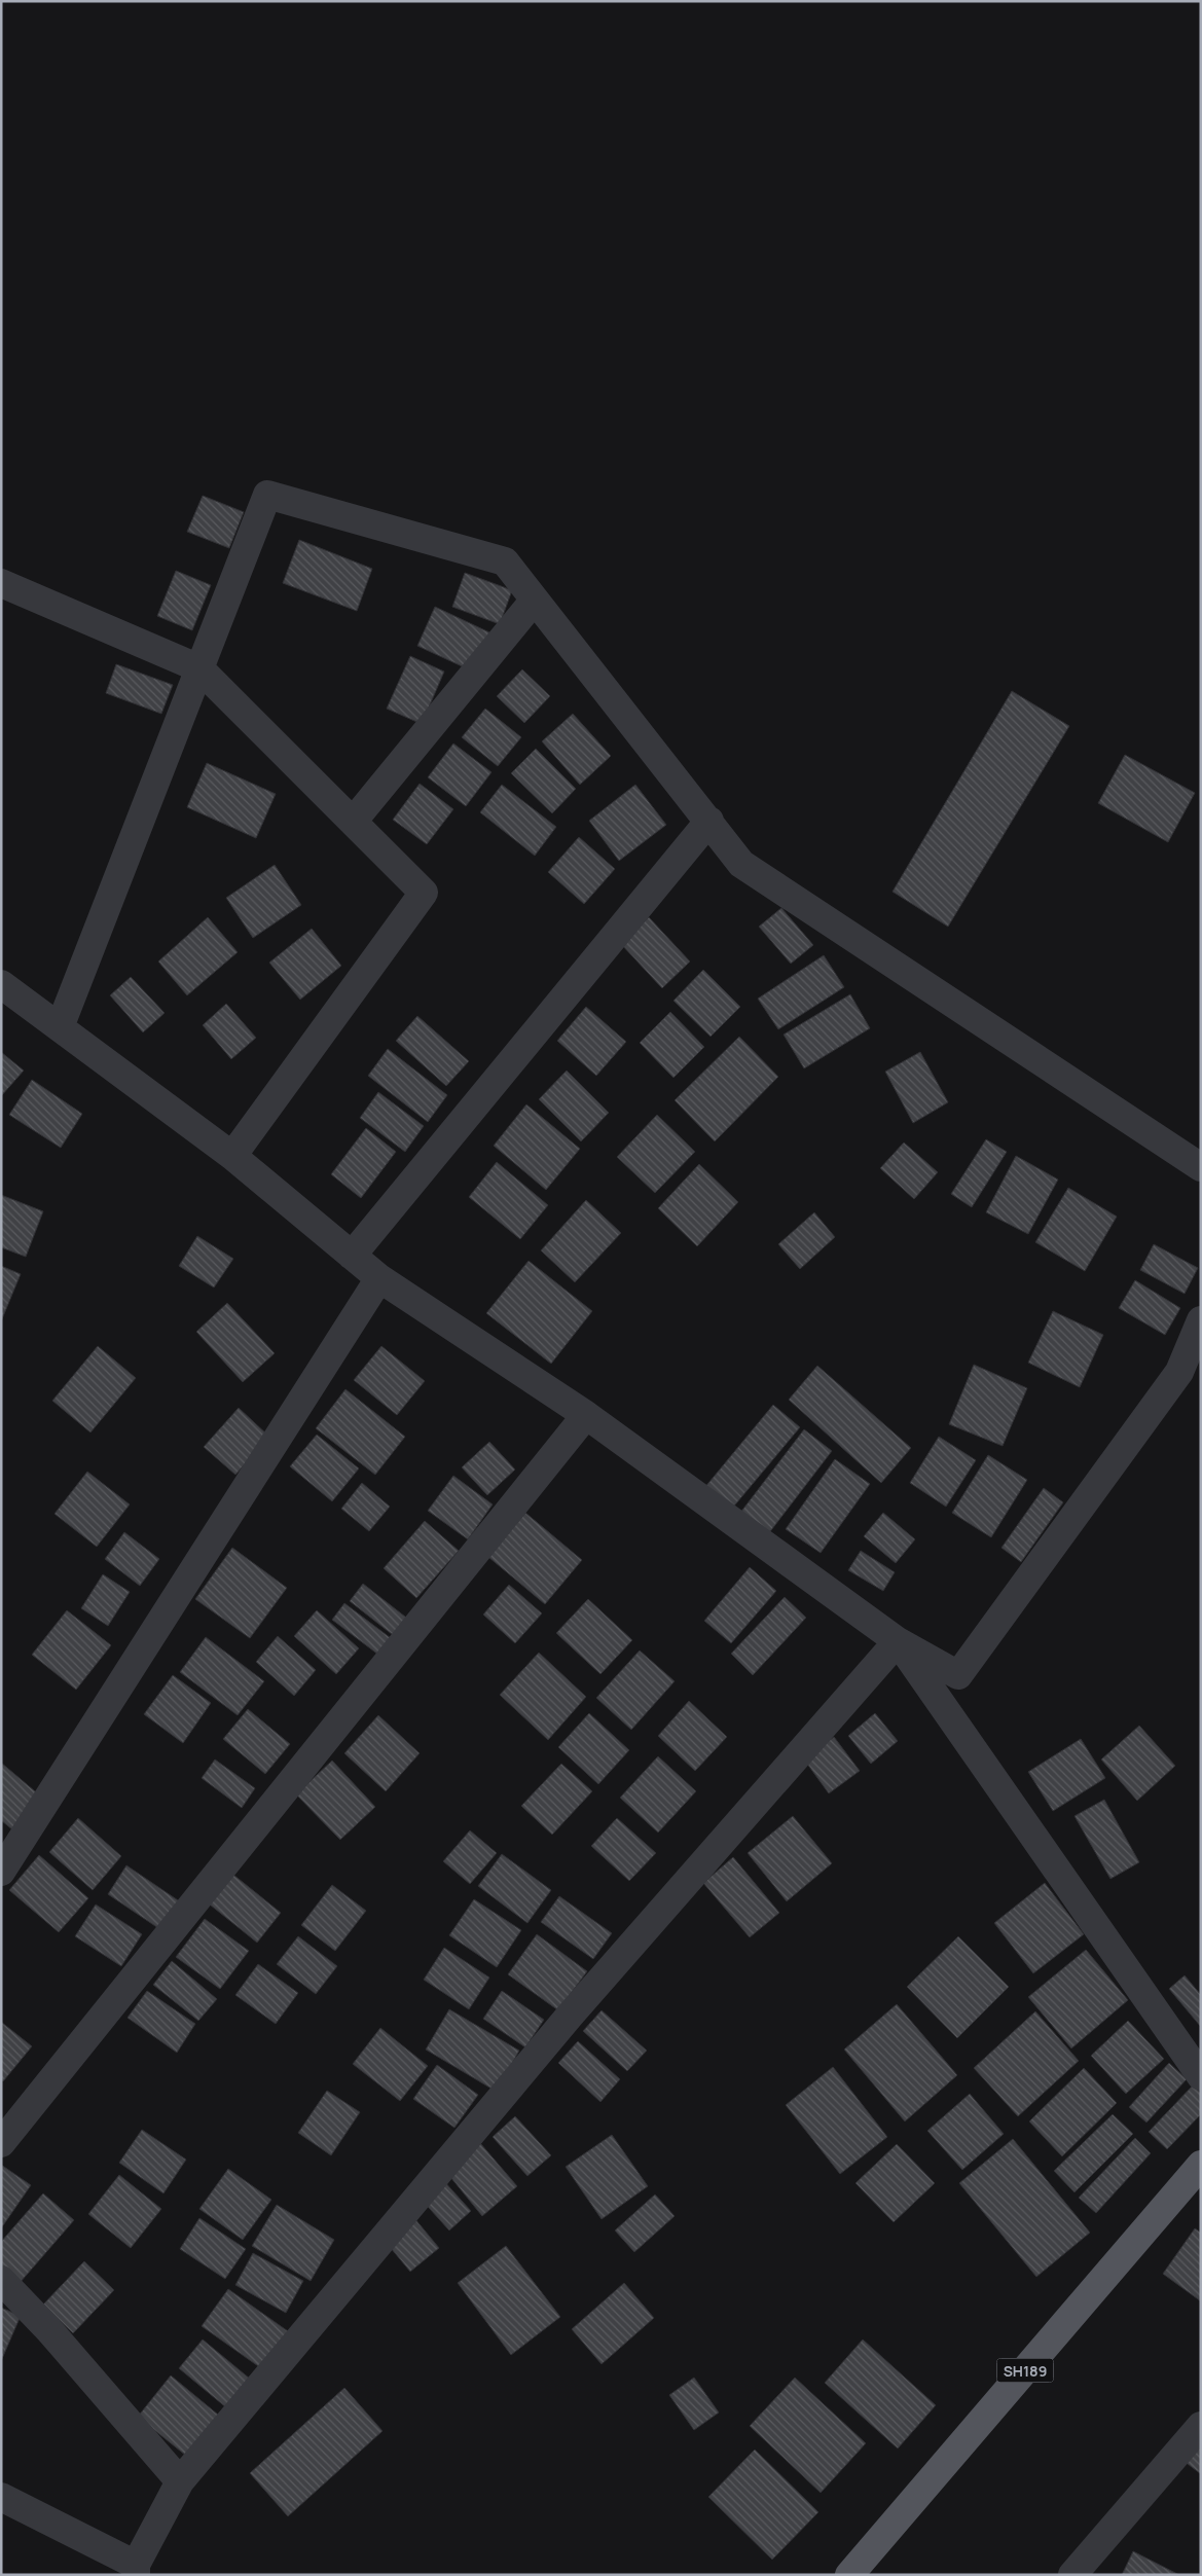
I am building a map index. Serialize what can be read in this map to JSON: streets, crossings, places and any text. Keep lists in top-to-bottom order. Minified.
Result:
{"streets":{"main road":["SH189"]}}
